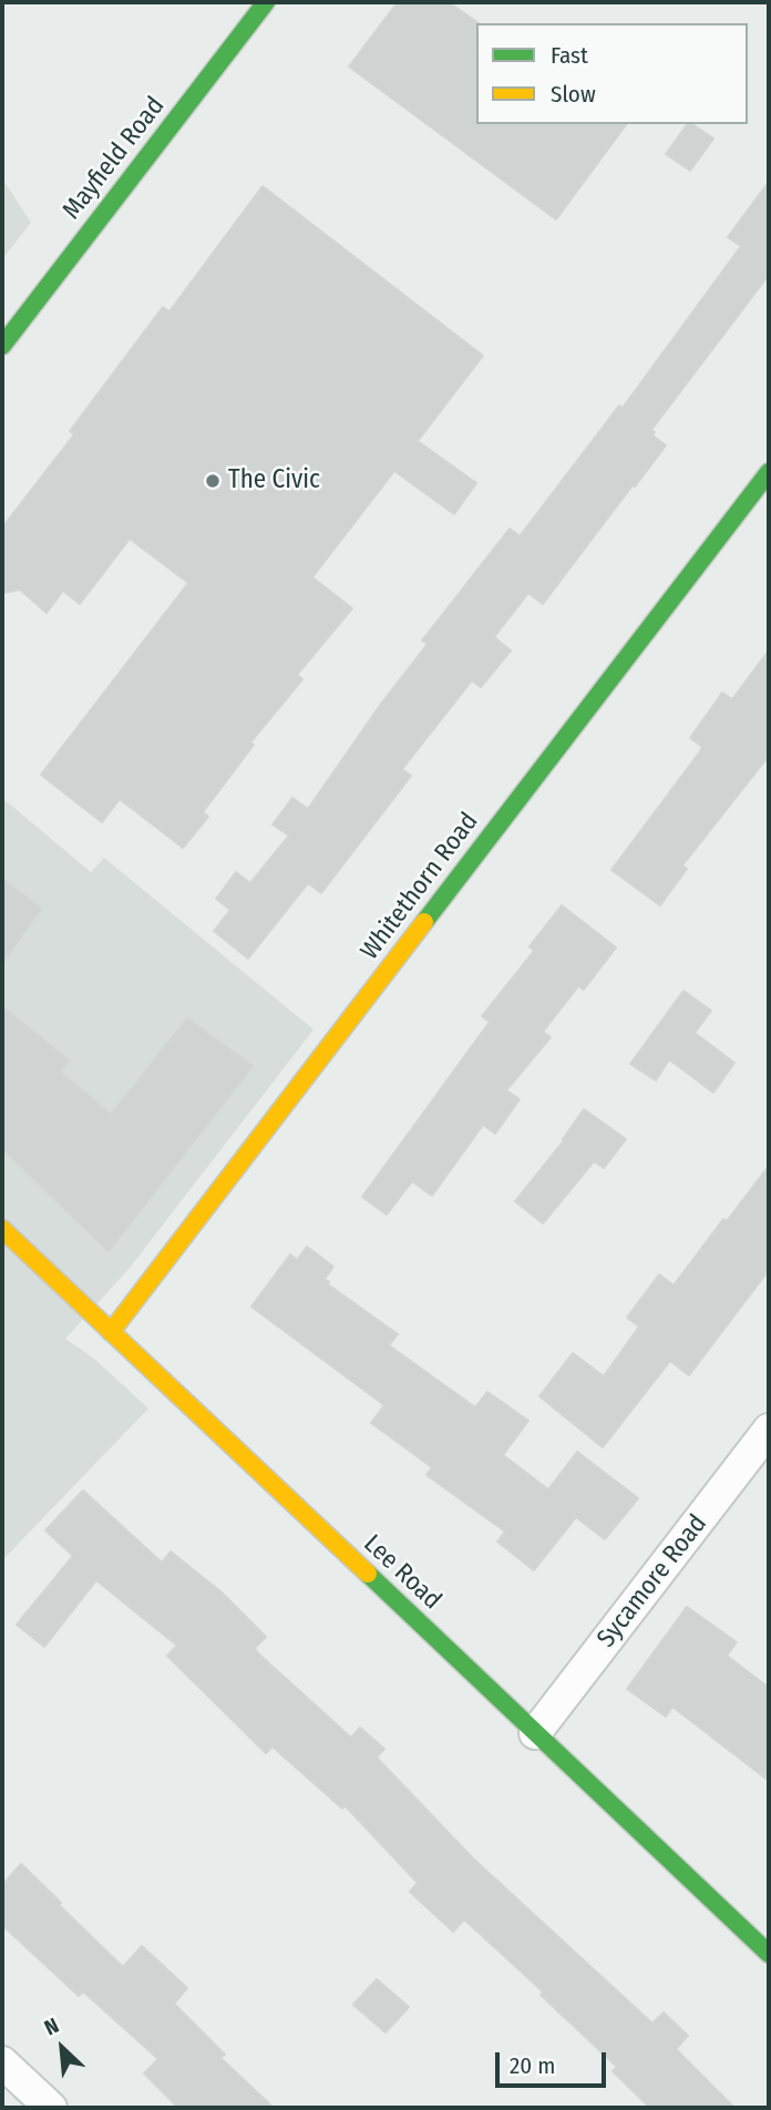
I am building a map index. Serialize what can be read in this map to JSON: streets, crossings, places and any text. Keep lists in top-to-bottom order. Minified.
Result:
{"streets":{"main road":["Mayfield Road","Whitethorn Road","Lee Road"],"street":["Sycamore Road"]},"crossings":[["Whitethorn Road","Lee Road"],["Lee Road","Sycamore Road"]],"places":["The Civic"],"legend":["Fast","Slow"],"scale_bar":"20 m","north":"top left"}
